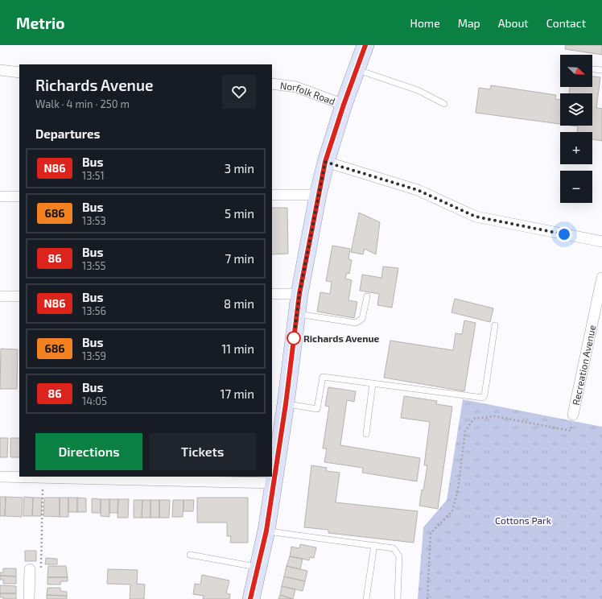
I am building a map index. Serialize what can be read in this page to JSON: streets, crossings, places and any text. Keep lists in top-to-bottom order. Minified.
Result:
{"streets":{"street":["Norfolk Road","Recreation Avenue"]},"parks":["Cottons Park"],"places":["Richards Avenue"],"lines":["bus line N86"],"north":"bottom right","page":{"header":"Metrio","nav":["Home","Map","About","Contact"],"map_buttons":["+","−"],"heading":[["Richards Avenue","Walk · 4 min · 250 m"],"Departures"],"list":[{"mark":"N86","name":"Bus","note":"13:51","value":"3 min"},{"mark":"686","name":"Bus","note":"13:53","value":"5 min"},{"mark":"86","name":"Bus","note":"13:55","value":"7 min"},{"mark":"N86","name":"Bus","note":"13:56","value":"8 min"},{"mark":"686","name":"Bus","note":"13:59","value":"11 min"},{"mark":"86","name":"Bus","note":"14:05","value":"17 min"}],"buttons":["Directions","Tickets"]}}
